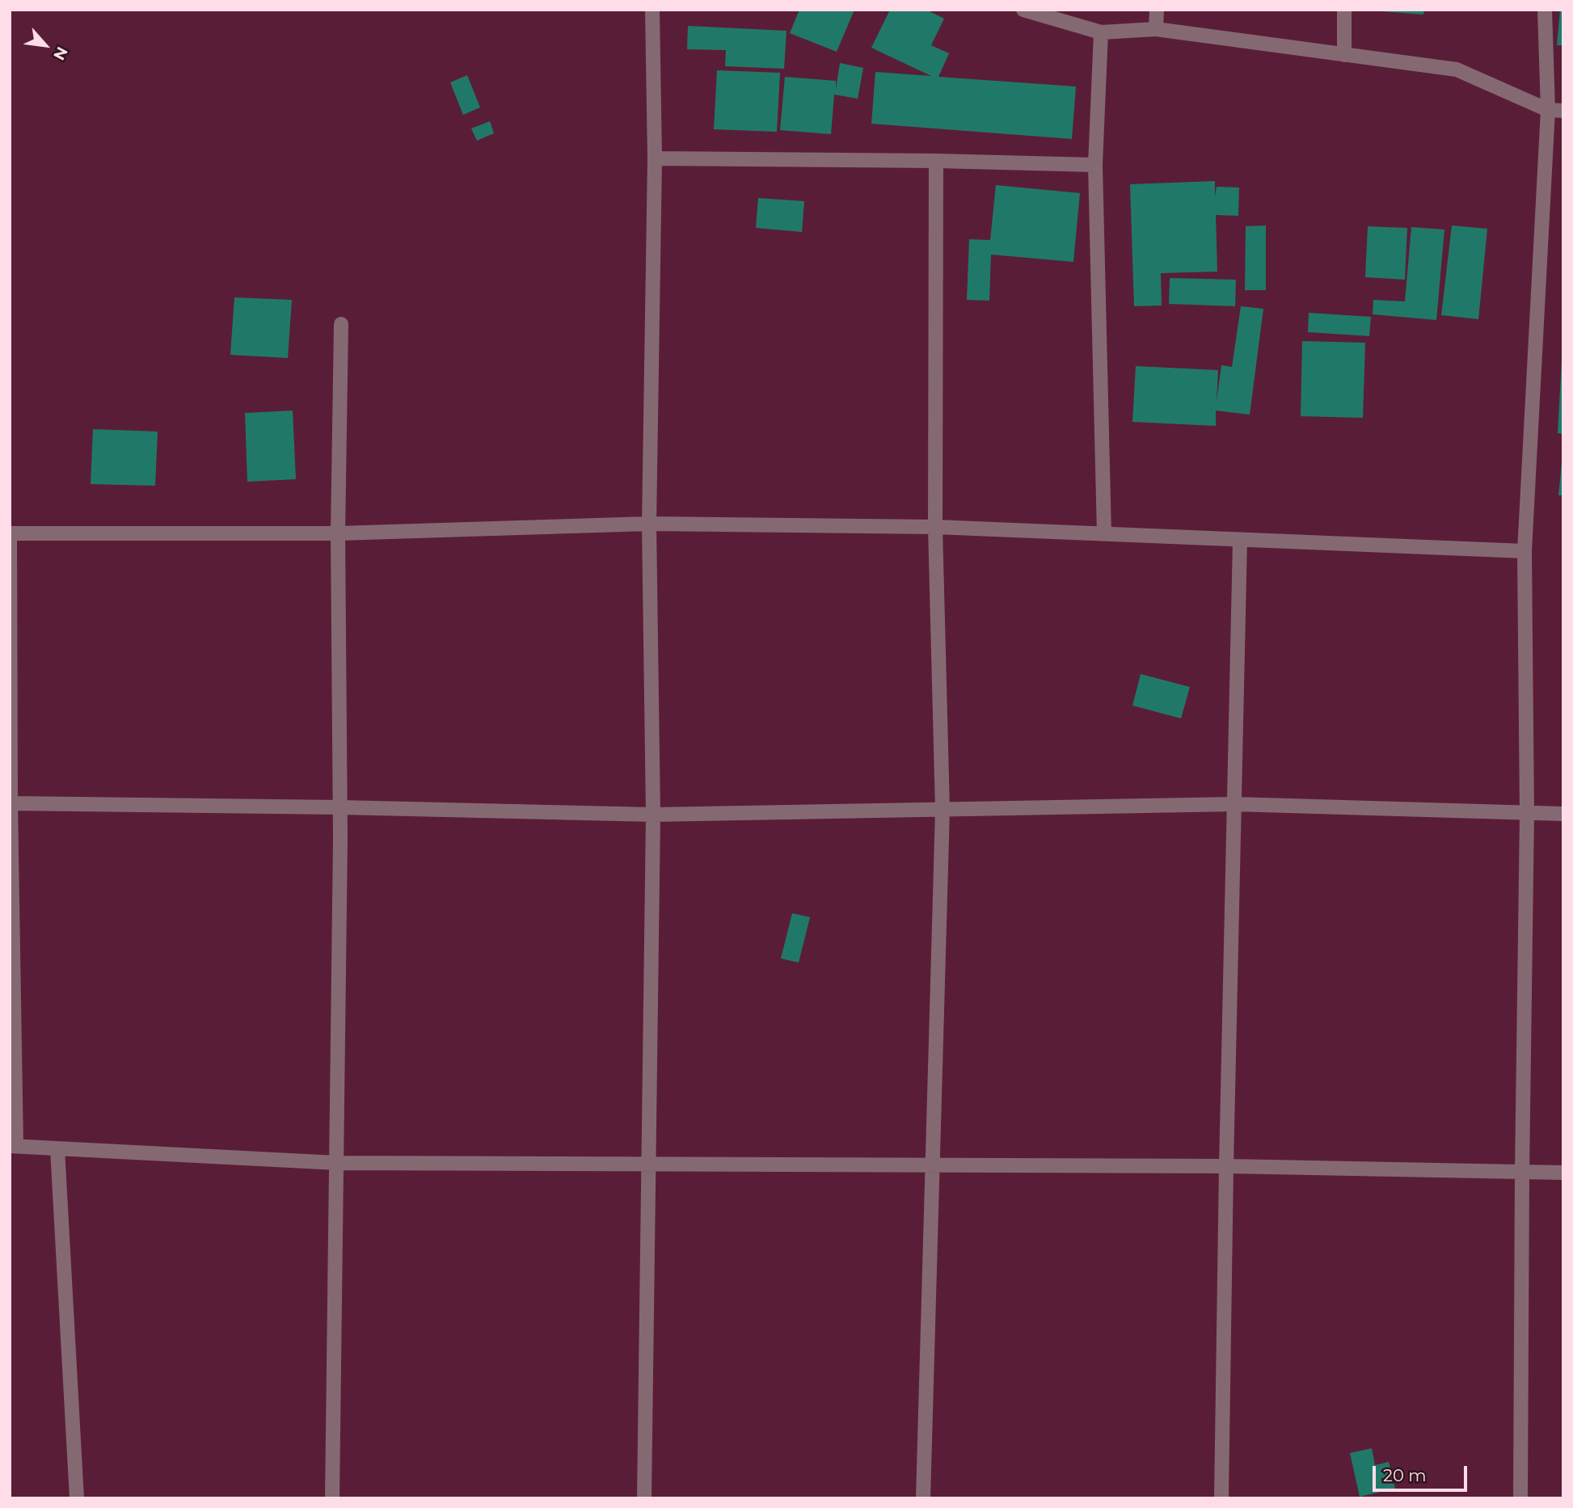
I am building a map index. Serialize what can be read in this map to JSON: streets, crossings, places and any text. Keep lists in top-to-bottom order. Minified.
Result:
{"scale_bar":"20 m","north":"bottom right"}
